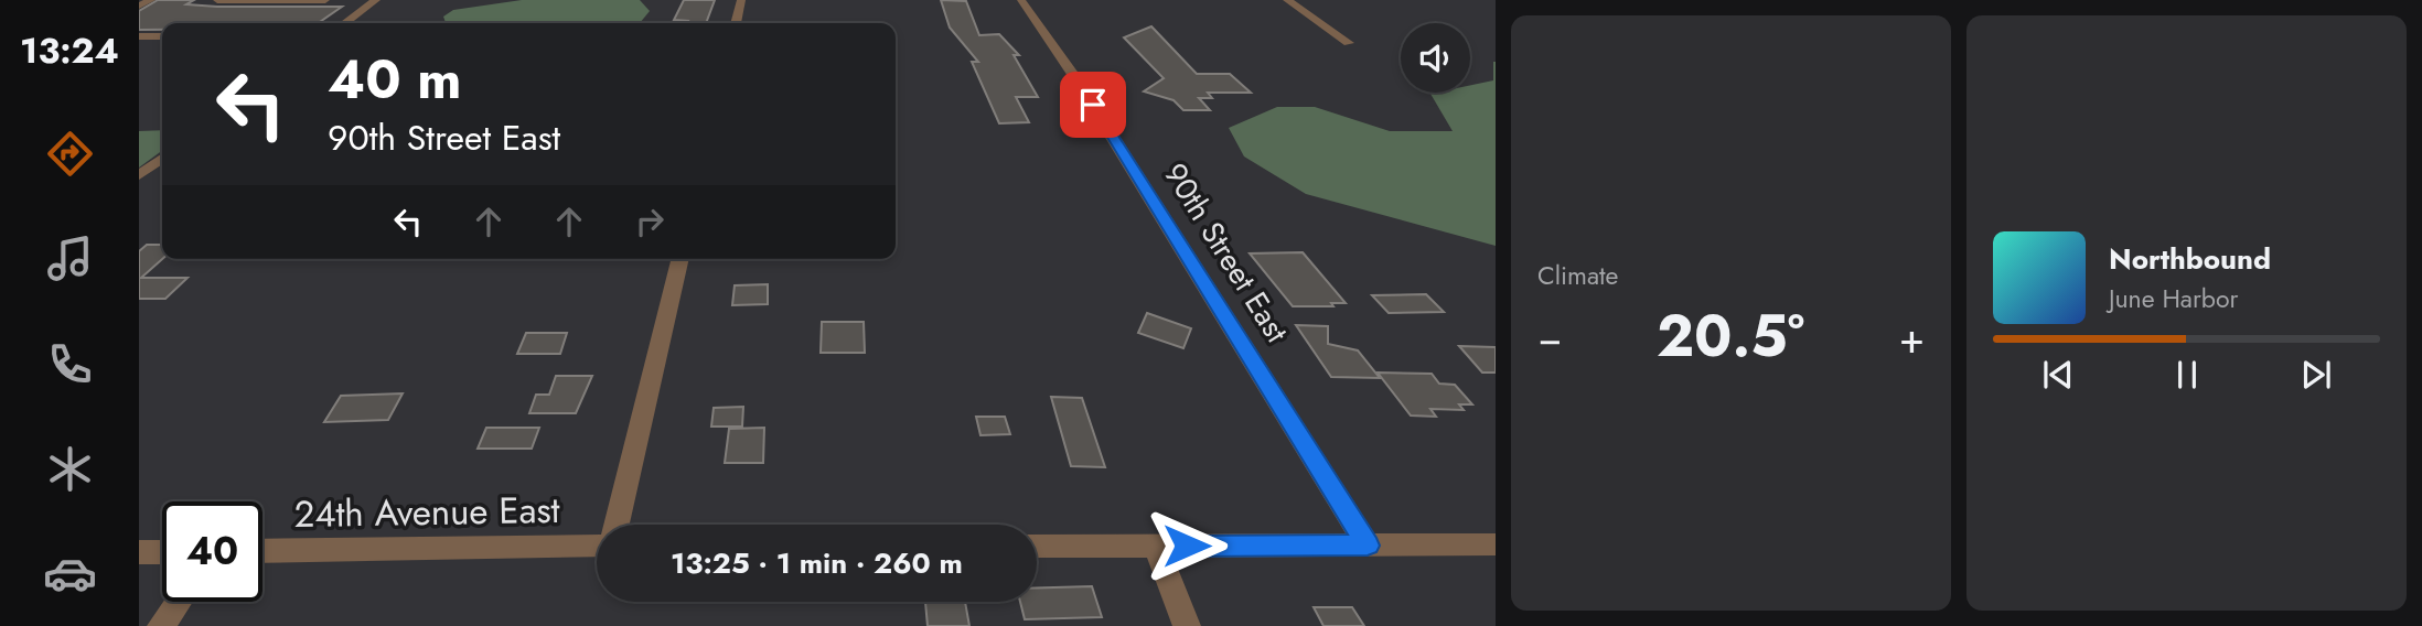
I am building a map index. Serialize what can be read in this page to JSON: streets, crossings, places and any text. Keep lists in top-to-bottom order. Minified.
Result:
{"streets":{"street":["90th Street East","24th Avenue East"]},"page":{"tabs":"13:24","tile":"Climate","turn":["40 m","90th Street East"],"song":["Northbound","June Harbor"],"heat":["−","20.5°","+"],"limit":"40","trip":"13:25 · 1 min · 260 m"}}
